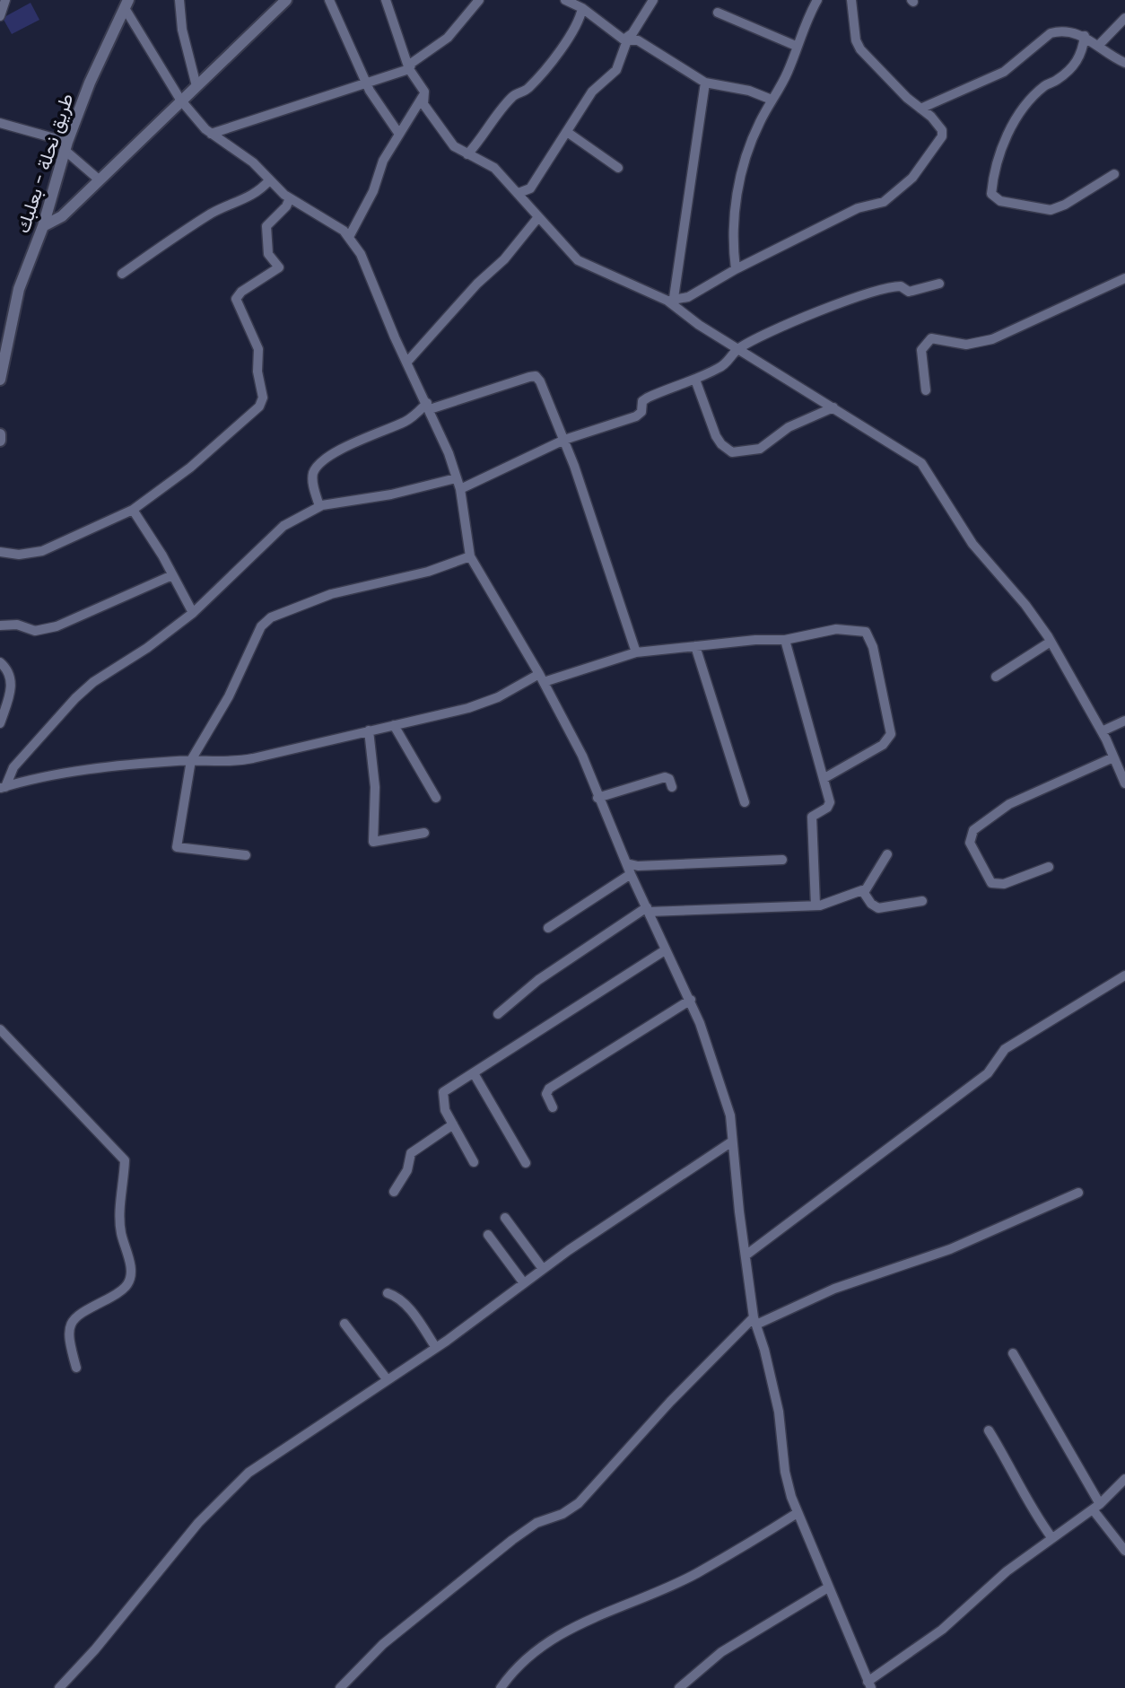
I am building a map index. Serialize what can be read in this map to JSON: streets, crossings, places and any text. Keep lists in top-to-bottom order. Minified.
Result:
{"streets":{"street":["طريق نحلة - بعلبك"]}}
